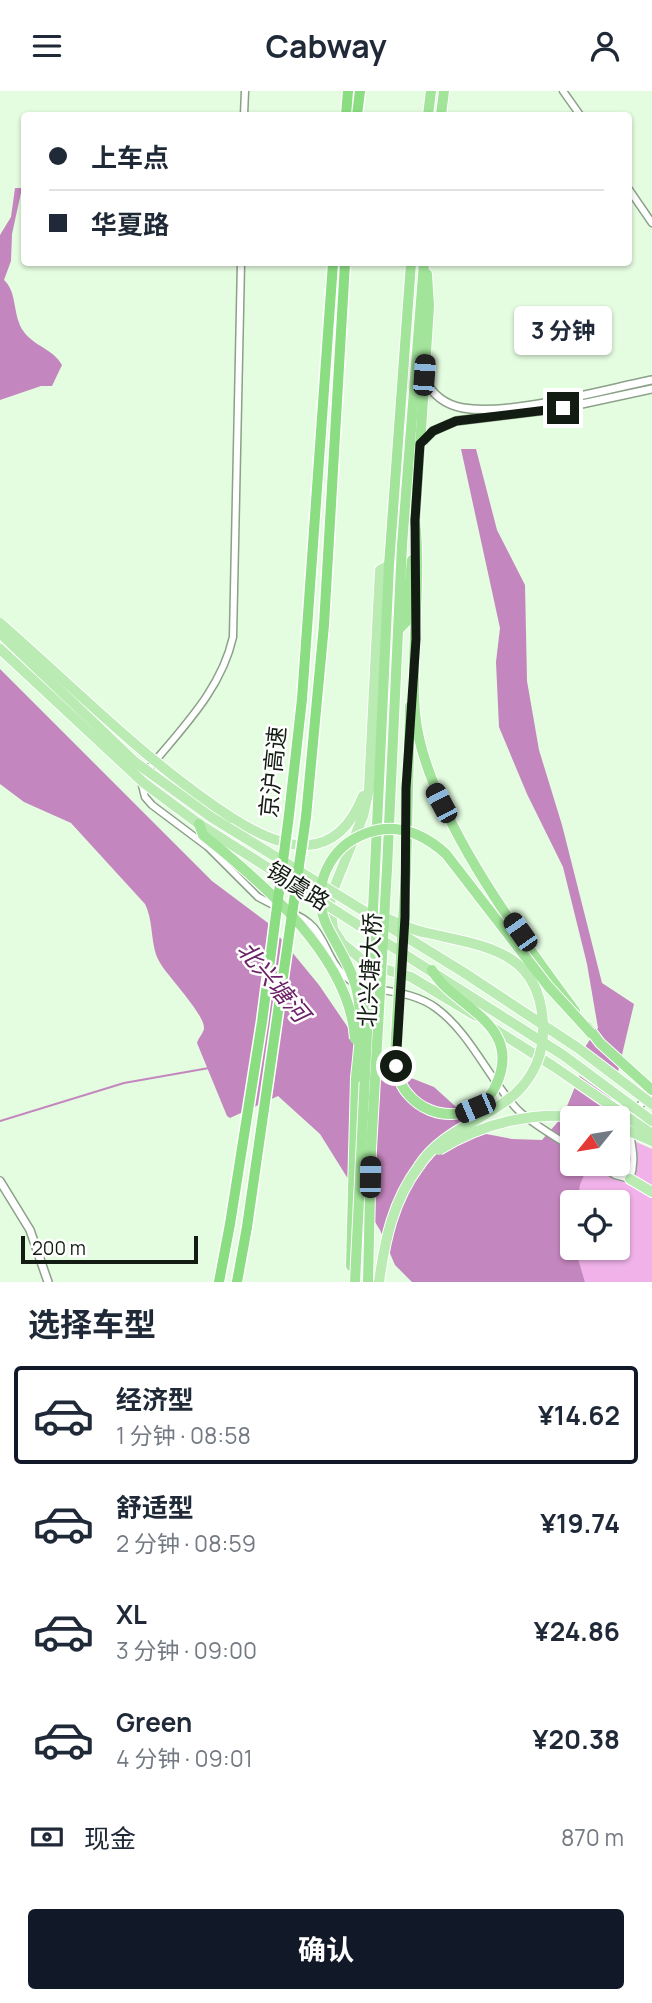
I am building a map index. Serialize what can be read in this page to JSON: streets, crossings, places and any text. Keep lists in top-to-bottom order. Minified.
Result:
{"streets":{"highway":["京沪高速","北兴塘大桥"],"main road":["锡虞路"]},"water":["北兴塘河"],"scale_bar":"200 m","north":"bottom left","page":{"header":"Cabway","banner":["上车点","华夏路"],"bubble":"3 分钟","scale":"200 m","heading":"选择车型","list":[{"name":"经济型","note":"1 分钟 · 08:58","value":"¥14.62"},{"name":"舒适型","note":"2 分钟 · 08:59","value":"¥19.74"},{"name":"XL","note":"3 分钟 · 09:00","value":"¥24.86"},{"name":"Green","note":"4 分钟 · 09:01","value":"¥20.38"}],"pay":["现金","870 m"],"buttons":"确认"}}
